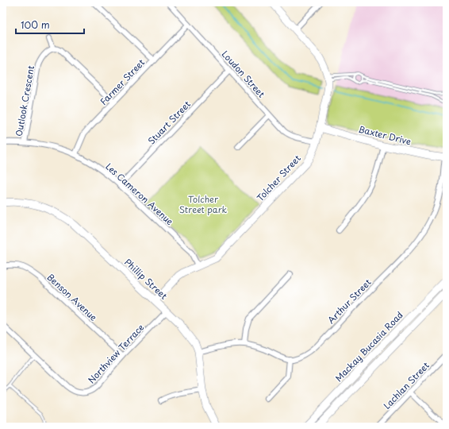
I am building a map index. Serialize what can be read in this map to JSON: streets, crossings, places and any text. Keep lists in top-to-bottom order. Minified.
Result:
{"streets":{"street":["Loudon Street","Farmer Street","Outlook Crescent","Stuart Street","Baxter Drive","Tolcher Street","Les Cameron Avenue","Phillip Street","Benson Avenue","Arthur Street","Mackay Bucasia Road","Northview Terrace","Lachlan Street"]},"crossings":[["Loudon Street","Farmer Street"],["Loudon Street","Stuart Street"],["Loudon Street","Tolcher Street"],["Farmer Street","Les Cameron Avenue"],["Outlook Crescent","Les Cameron Avenue"],["Stuart Street","Les Cameron Avenue"],["Baxter Drive","Tolcher Street"],["Baxter Drive","Arthur Street"],["Tolcher Street","Les Cameron Avenue"],["Tolcher Street","Phillip Street"],["Phillip Street","Northview Terrace"],["Benson Avenue","Northview Terrace"]],"parks":["Tolcher Street park"],"scale_bar":"100 m"}
